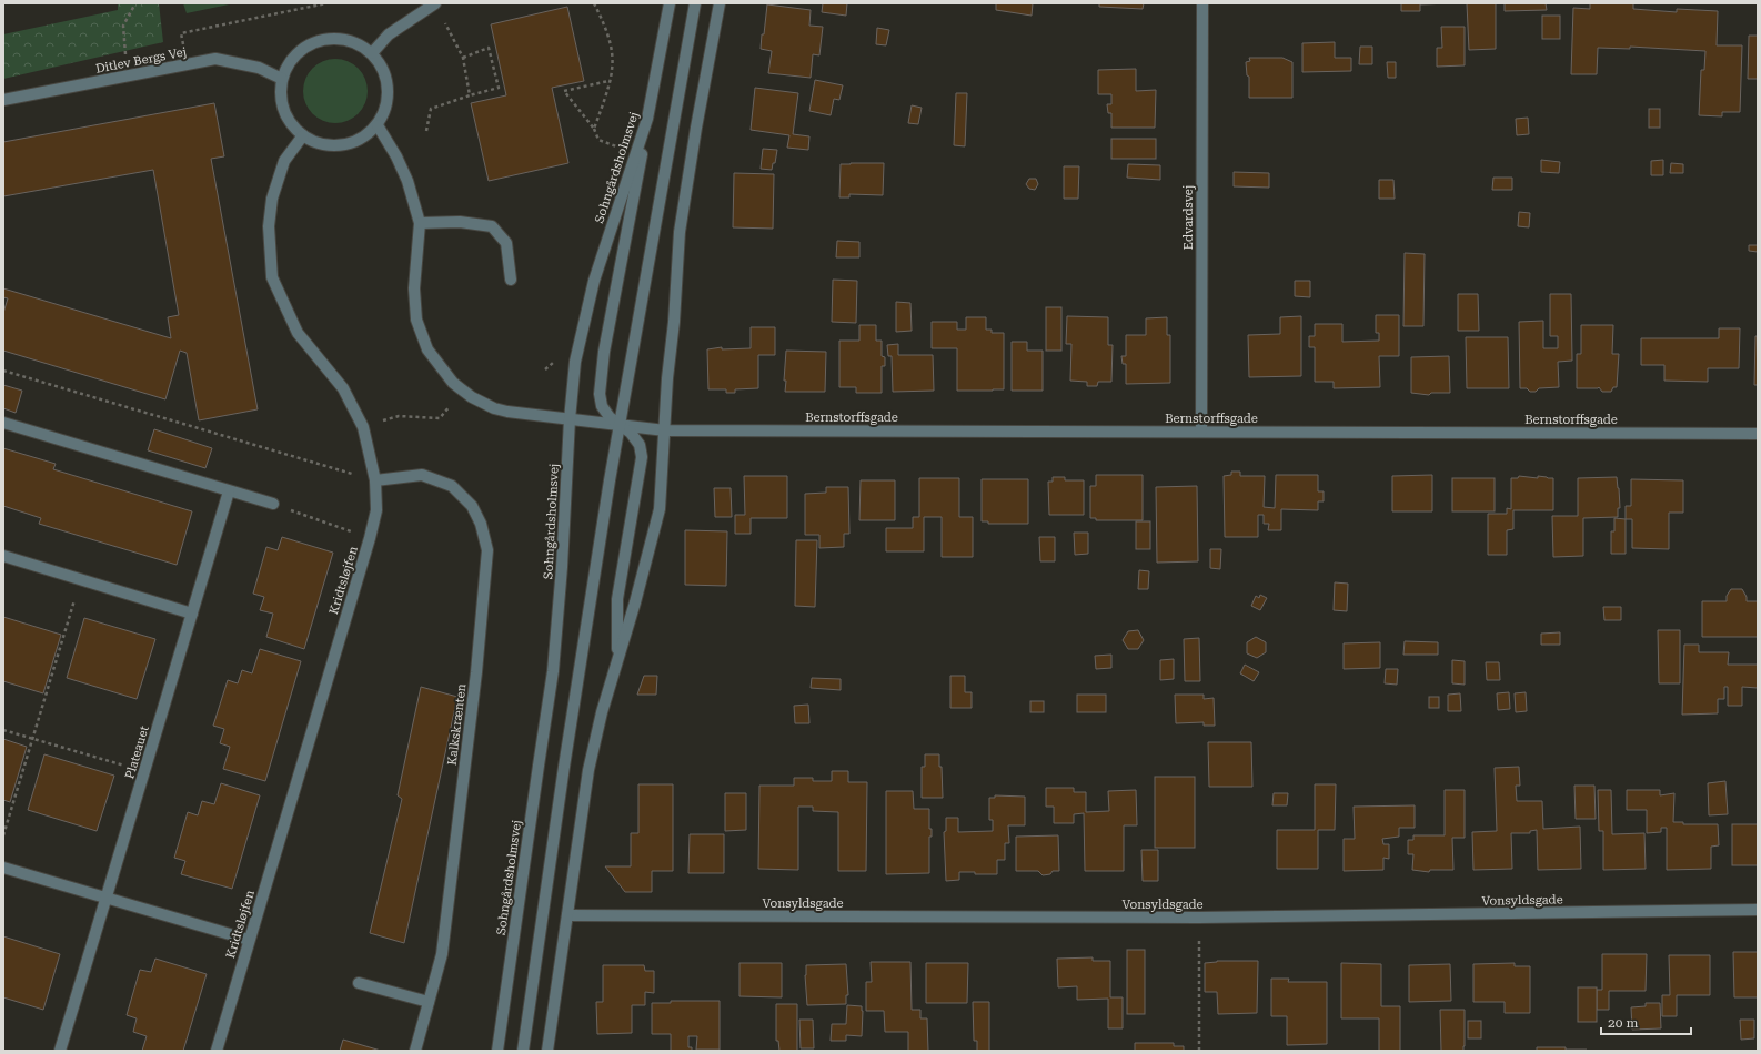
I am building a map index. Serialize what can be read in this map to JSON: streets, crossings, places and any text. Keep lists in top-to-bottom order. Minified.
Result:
{"streets":{"street":["Ditlev Bergs Vej","Sohngårdsholmsvej","Edvardsvej","Bernstorffsgade","Kridtsløjfen","Kalkskrænten","Plateauet","Vonsyldsgade"]},"crossings":[["Ditlev Bergs Vej","Kridtsløjfen"],["Sohngårdsholmsvej","Bernstorffsgade"],["Edvardsvej","Bernstorffsgade"],["Kridtsløjfen","Kalkskrænten"]],"scale_bar":"20 m"}
